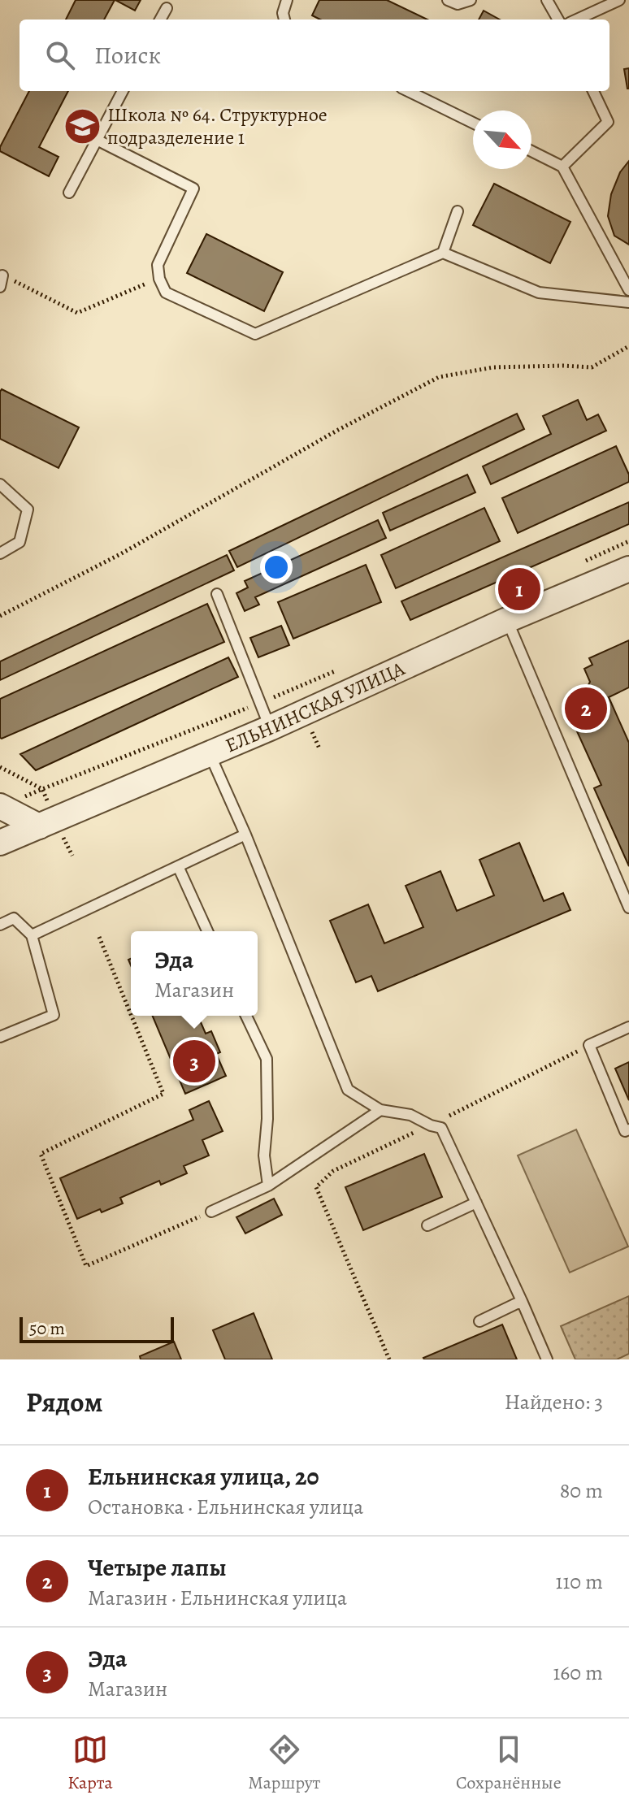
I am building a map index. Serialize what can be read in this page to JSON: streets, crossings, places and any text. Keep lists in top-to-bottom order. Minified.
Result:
{"streets":{"street":["ЕЛЬНИНСКАЯ УЛИЦА"]},"places":{"school or university":["Школа № 64. Структурное подразделение 1"]},"scale_bar":"50 m","north":"bottom right","page":{"search":"Поиск","pins":["1","2","3"],"popup":["Эда","Магазин"],"scale":"50 m","heading":["Рядом","Найдено: 3"],"list":[{"mark":"1","name":"Ельнинская улица, 20","note":"Остановка · Ельнинская улица","value":"80 m"},{"mark":"2","name":"Четыре лапы","note":"Магазин · Ельнинская улица","value":"110 m"},{"mark":"3","name":"Эда","note":"Магазин","value":"160 m"}],"nav":["Карта","Маршрут","Сохранённые"]}}
